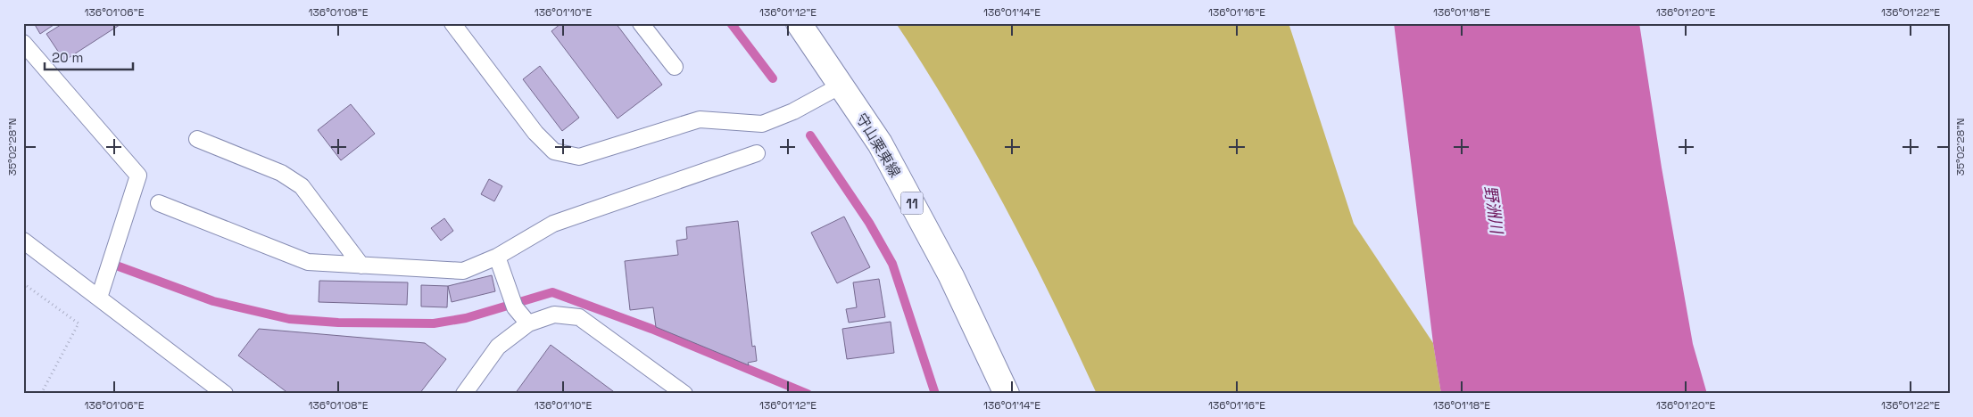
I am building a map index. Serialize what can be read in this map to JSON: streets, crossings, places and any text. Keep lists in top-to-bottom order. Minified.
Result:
{"streets":{"main road":["守山栗東線","11"]},"water":["野洲川"],"scale_bar":"20 m","coordinates":["136°01'06\"E","136°01'08\"E","136°01'10\"E","136°01'12\"E","136°01'14\"E","136°01'16\"E","136°01'18\"E","136°01'20\"E","136°01'22\"E","35°02'28\"N"]}
